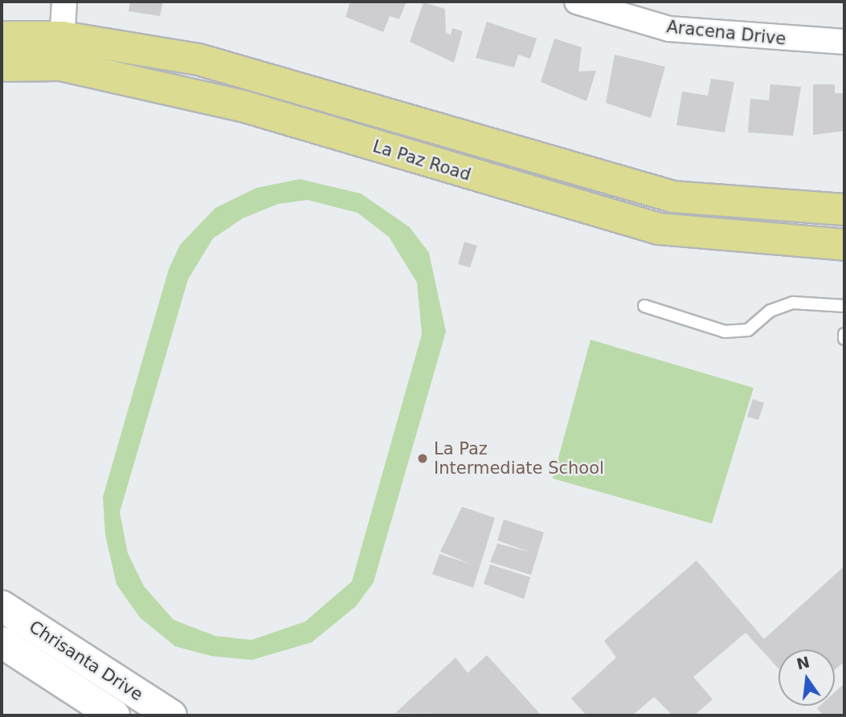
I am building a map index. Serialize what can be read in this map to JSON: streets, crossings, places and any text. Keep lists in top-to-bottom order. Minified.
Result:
{"streets":{"main road":["La Paz Road"],"street":["Aracena Drive","Chrisanta Drive"]},"places":["La Paz Intermediate School"],"north":"top"}
